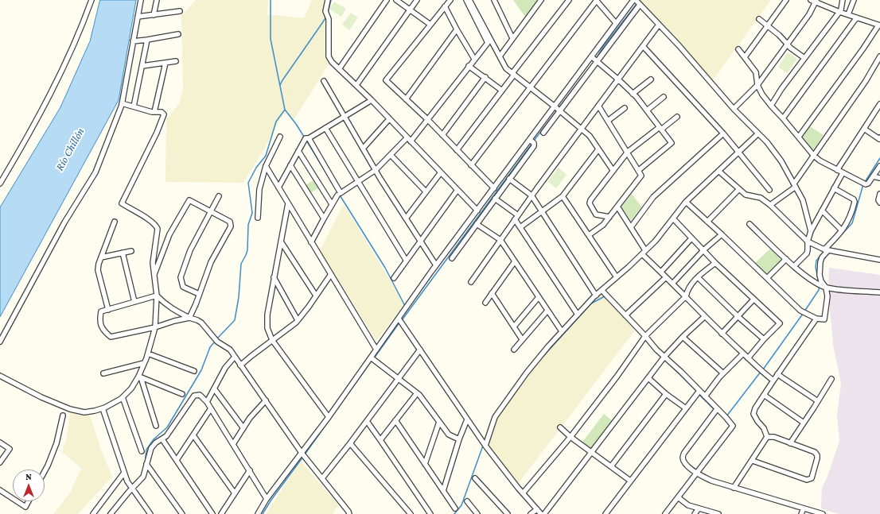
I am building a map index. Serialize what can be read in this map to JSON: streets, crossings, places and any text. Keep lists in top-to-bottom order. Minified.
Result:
{"water":["Río Chillón"],"north":"top"}
